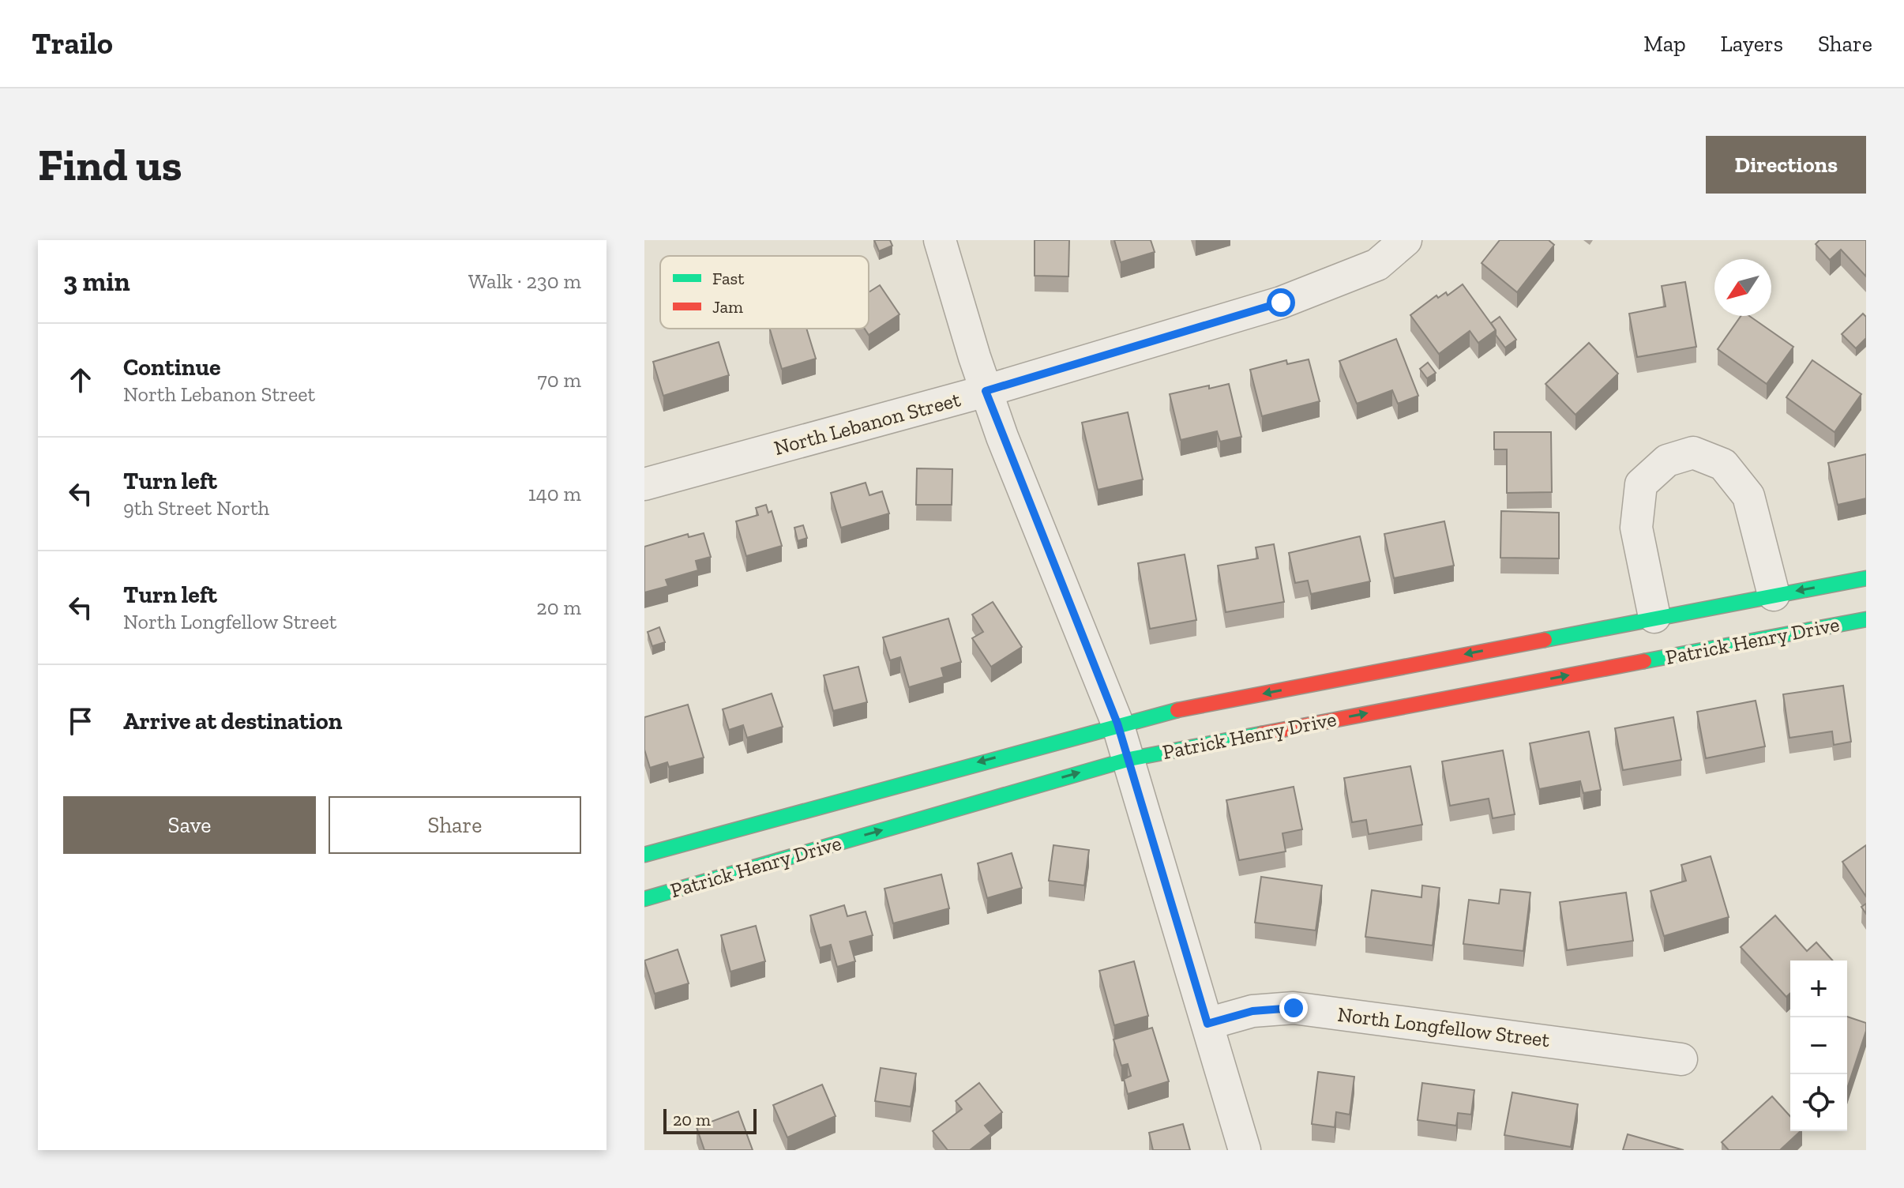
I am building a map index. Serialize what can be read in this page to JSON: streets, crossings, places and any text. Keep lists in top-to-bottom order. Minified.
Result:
{"streets":{"street":["North Lebanon Street","Patrick Henry Drive","North Longfellow Street"]},"legend":["Fast","Jam"],"scale_bar":"20 m","north":"bottom left","page":{"header":"Trailo","nav":["Map","Layers","Share"],"buttons":["Directions",["Save","Share"]],"title":"Find us","heading":["3 min","Walk · 230 m"],"list":[["Continue","North Lebanon Street","70 m"],["Turn left","9th Street North","140 m"],["Turn left","North Longfellow Street","20 m"],"Arrive at destination"],"map_buttons":["+","−"],"scale":"20 m"}}
